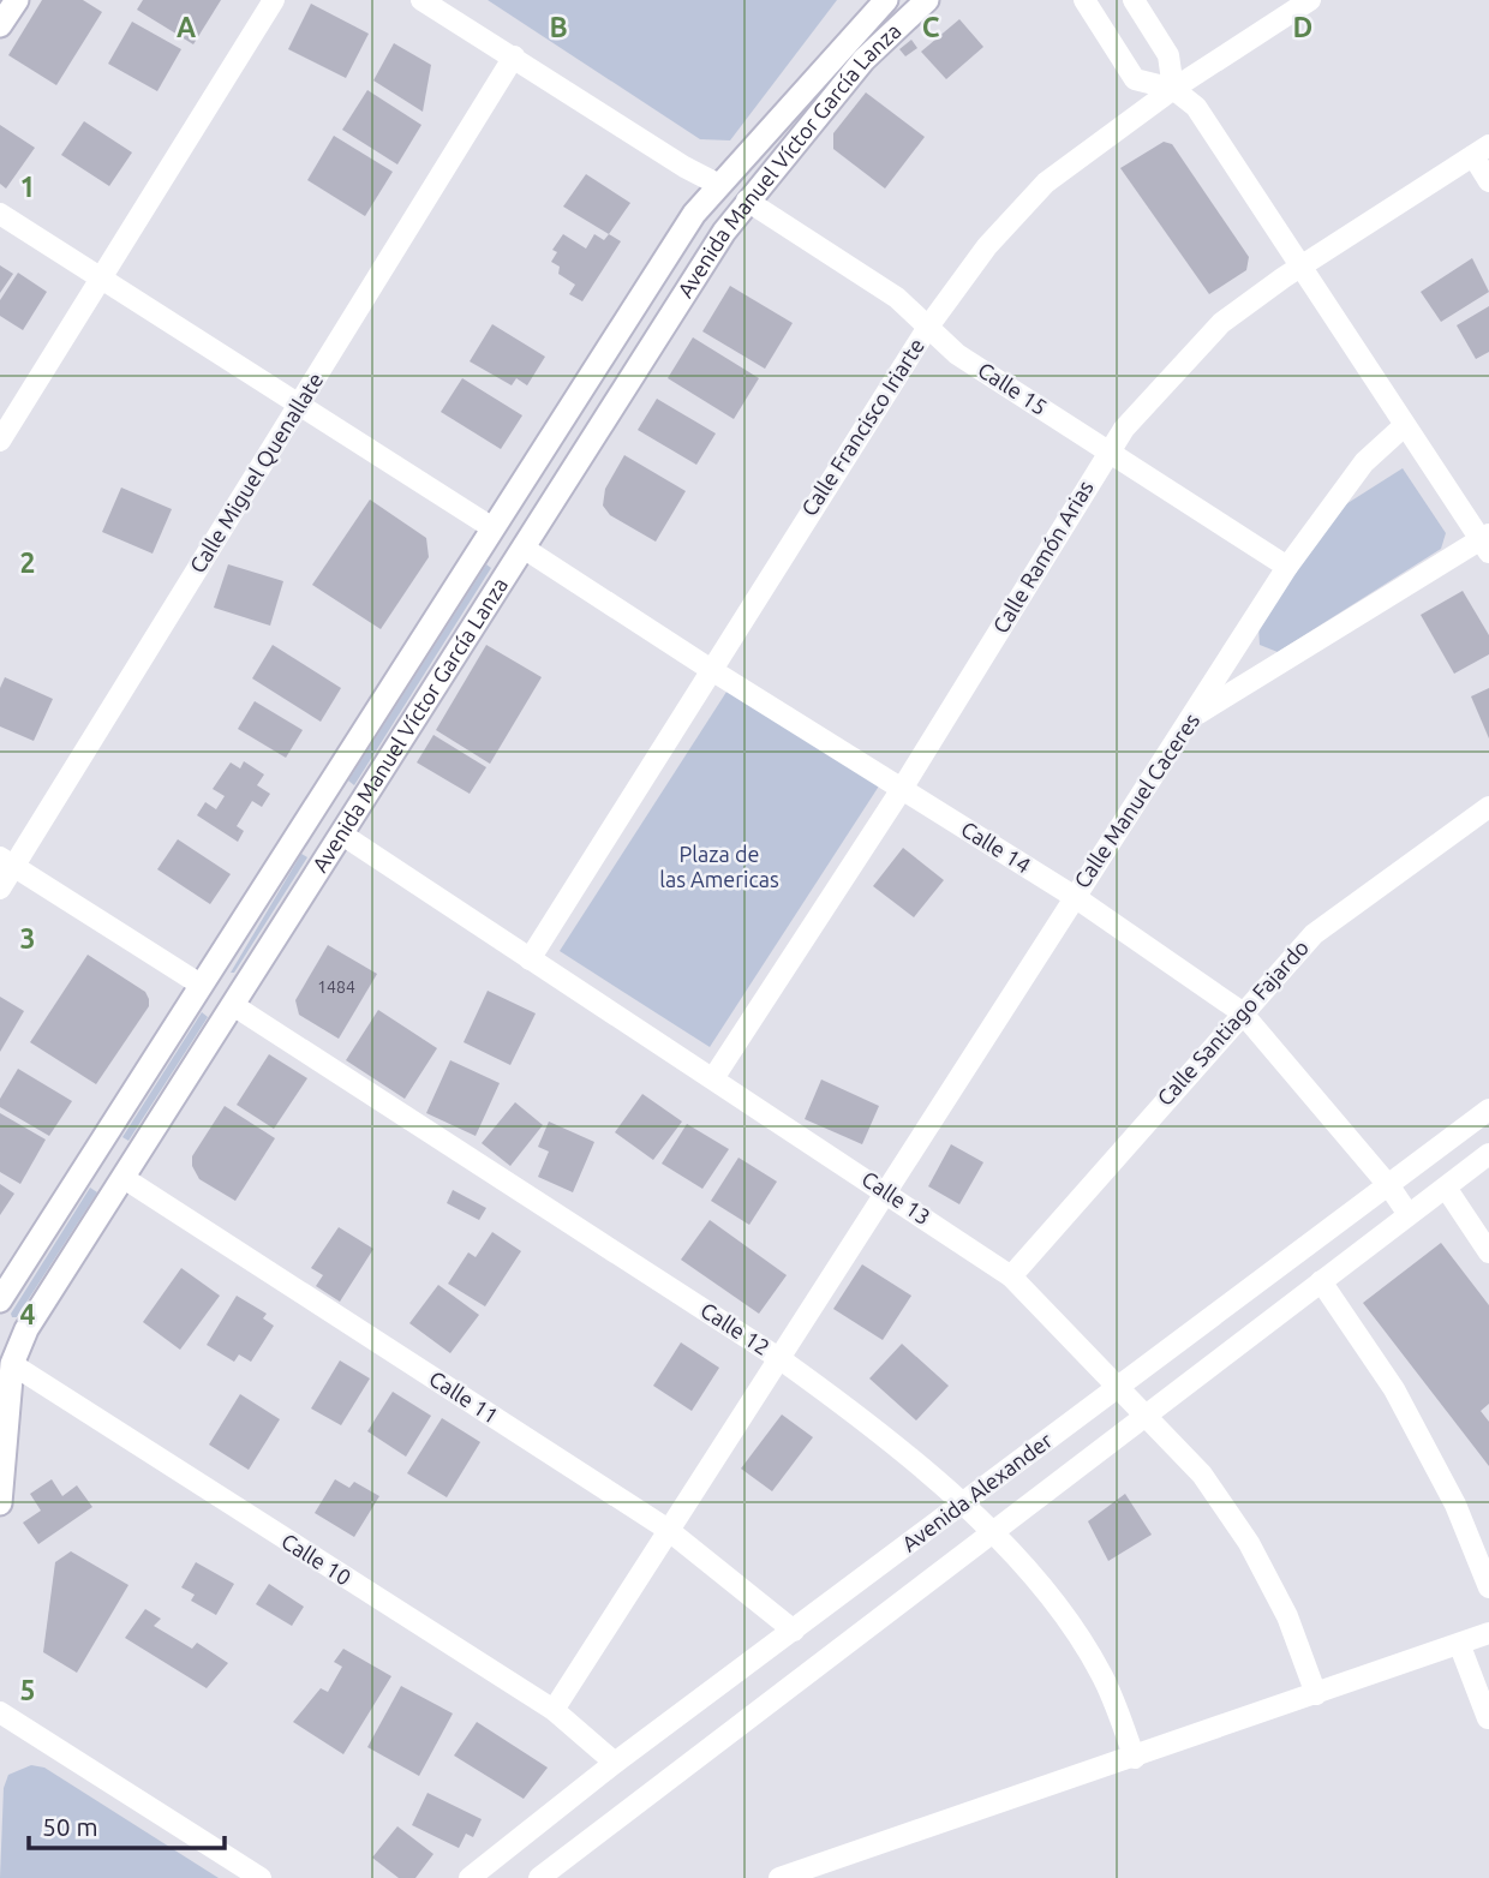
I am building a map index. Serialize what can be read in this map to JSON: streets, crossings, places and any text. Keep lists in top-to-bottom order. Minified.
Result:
{"streets":{"main road":["Avenida Manuel Víctor García Lanza"],"street":["Calle 15","Calle Francisco Iriarte","Calle Miguel Quenallate","Calle Ramón Arias","Calle Manuel Caceres","Calle 14","Calle Santiago Fajardo","Calle 13","Calle 12","Calle 11","Avenida Alexander","Calle 10"]},"crossings":[["Avenida Manuel Víctor García Lanza","Calle 15"],["Avenida Manuel Víctor García Lanza","Calle 14"],["Avenida Manuel Víctor García Lanza","Calle 13"],["Avenida Manuel Víctor García Lanza","Calle 12"],["Avenida Manuel Víctor García Lanza","Calle 11"],["Avenida Manuel Víctor García Lanza","Calle 10"],["Calle 15","Calle Francisco Iriarte"],["Calle 15","Calle Ramón Arias"],["Calle 15","Calle Manuel Caceres"],["Calle Francisco Iriarte","Calle 14"],["Calle Francisco Iriarte","Calle 13"],["Calle Ramón Arias","Calle 14"],["Calle Ramón Arias","Calle 13"],["Calle Manuel Caceres","Calle 14"],["Calle Manuel Caceres","Calle 13"],["Calle Manuel Caceres","Calle 12"],["Calle Manuel Caceres","Calle 11"],["Calle Manuel Caceres","Calle 10"],["Calle 14","Calle Santiago Fajardo"],["Calle 14","Avenida Alexander"],["Calle Santiago Fajardo","Calle 13"],["Calle 13","Avenida Alexander"],["Calle 12","Avenida Alexander"],["Calle 11","Avenida Alexander"],["Avenida Alexander","Calle 10"]],"parks":["Plaza de las Americas"],"house_numbers":["1484"],"scale_bar":"50 m","grid":{"columns":["A","B","C","D"],"rows":["1","2","3","4","5"]}}
